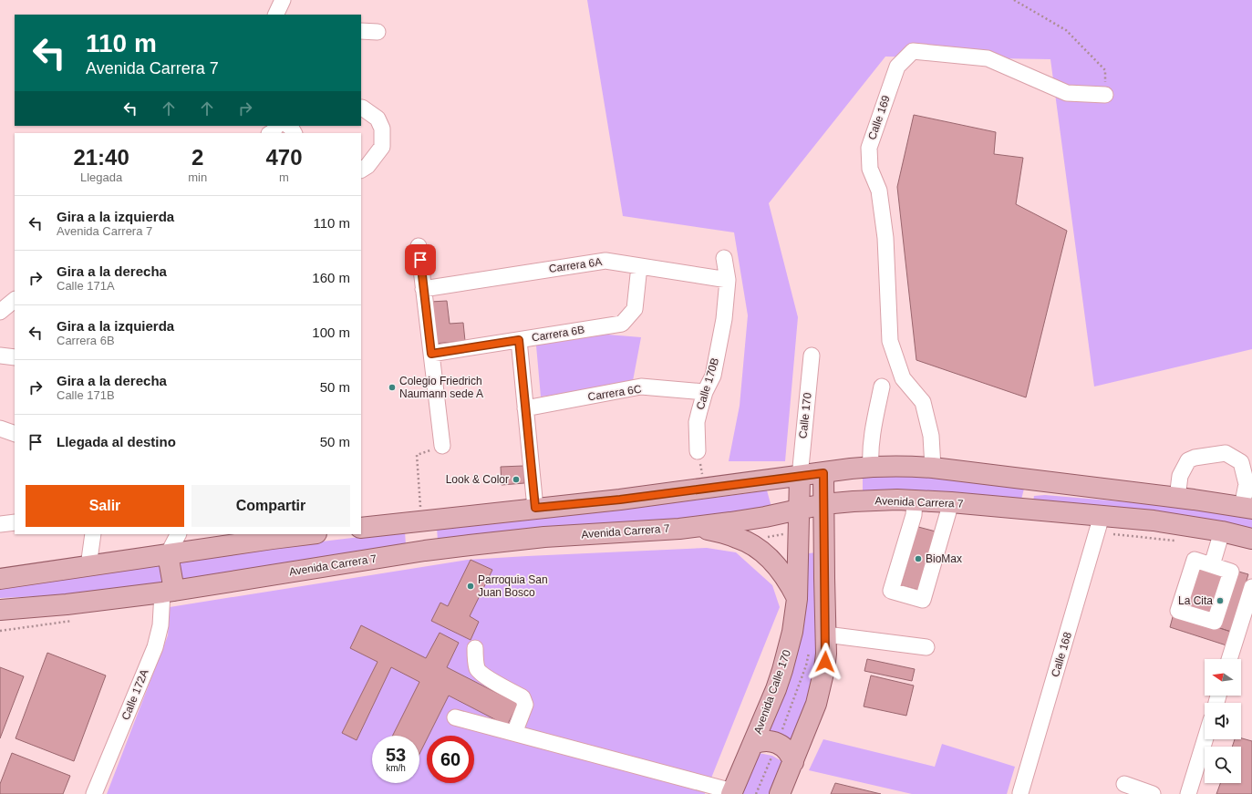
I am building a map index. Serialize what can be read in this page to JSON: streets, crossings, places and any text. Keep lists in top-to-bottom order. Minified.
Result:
{"streets":{"main road":["Avenida Carrera 7","Avenida Calle 170"],"street":["Calle 169","Carrera 6A","Carrera 6B","Calle 170B","Carrera 6C","Calle 170","Calle 168","Calle 172A"]},"crossings":[["Carrera 6A","Carrera 6B"],["Carrera 6A","Calle 170B"],["Calle 170B","Carrera 6C"],["Calle 170","Avenida Calle 170"],["Avenida Carrera 7","Calle 168"],["Avenida Carrera 7","Avenida Calle 170"],["Avenida Carrera 7","Calle 172A"]],"places":["Colegio Friedrich Naumann sede A","Look & Color","BioMax","Parroquia San Juan Bosco","La Cita"],"north":"left","page":{"turn":["110 m","Avenida Carrera 7"],"eta":["21:40","Llegada","2","min","470","m"],"list":[{"name":"Gira a la izquierda","note":"Avenida Carrera 7","value":"110 m"},{"name":"Gira a la derecha","note":"Calle 171A","value":"160 m"},{"name":"Gira a la izquierda","note":"Carrera 6B","value":"100 m"},{"name":"Gira a la derecha","note":"Calle 171B","value":"50 m"},{"name":"Llegada al destino","value":"50 m"}],"buttons":["Salir","Compartir"],"speed":"53 km/h","limit":"60"}}
